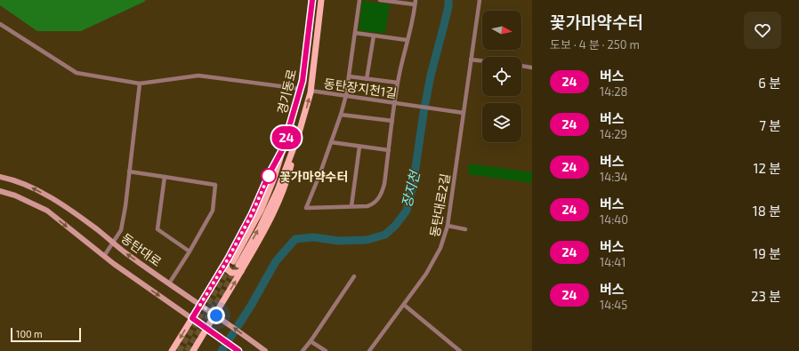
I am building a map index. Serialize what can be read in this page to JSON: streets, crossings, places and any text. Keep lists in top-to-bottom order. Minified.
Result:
{"streets":{"main road":["경기동로","동탄대로"],"street":["동탄장지천1길","동탄대로2길"]},"crossings":[["동탄장지천1길","경기동로"],["동탄장지천1길","동탄대로2길"]],"water":["장지천"],"places":["꽃가마약수터"],"lines":["bus line 24"],"scale_bar":"100 m","north":"right","page":{"on_map":"24","heading":["꽃가마약수터","도보 · 4 분 · 250 m"],"list":[{"mark":"24","name":"버스","note":"14:28","value":"6 분"},{"mark":"24","name":"버스","note":"14:29","value":"7 분"},{"mark":"24","name":"버스","note":"14:34","value":"12 분"},{"mark":"24","name":"버스","note":"14:40","value":"18 분"},{"mark":"24","name":"버스","note":"14:41","value":"19 분"},{"mark":"24","name":"버스","note":"14:45","value":"23 분"}],"scale":"100 m"}}
